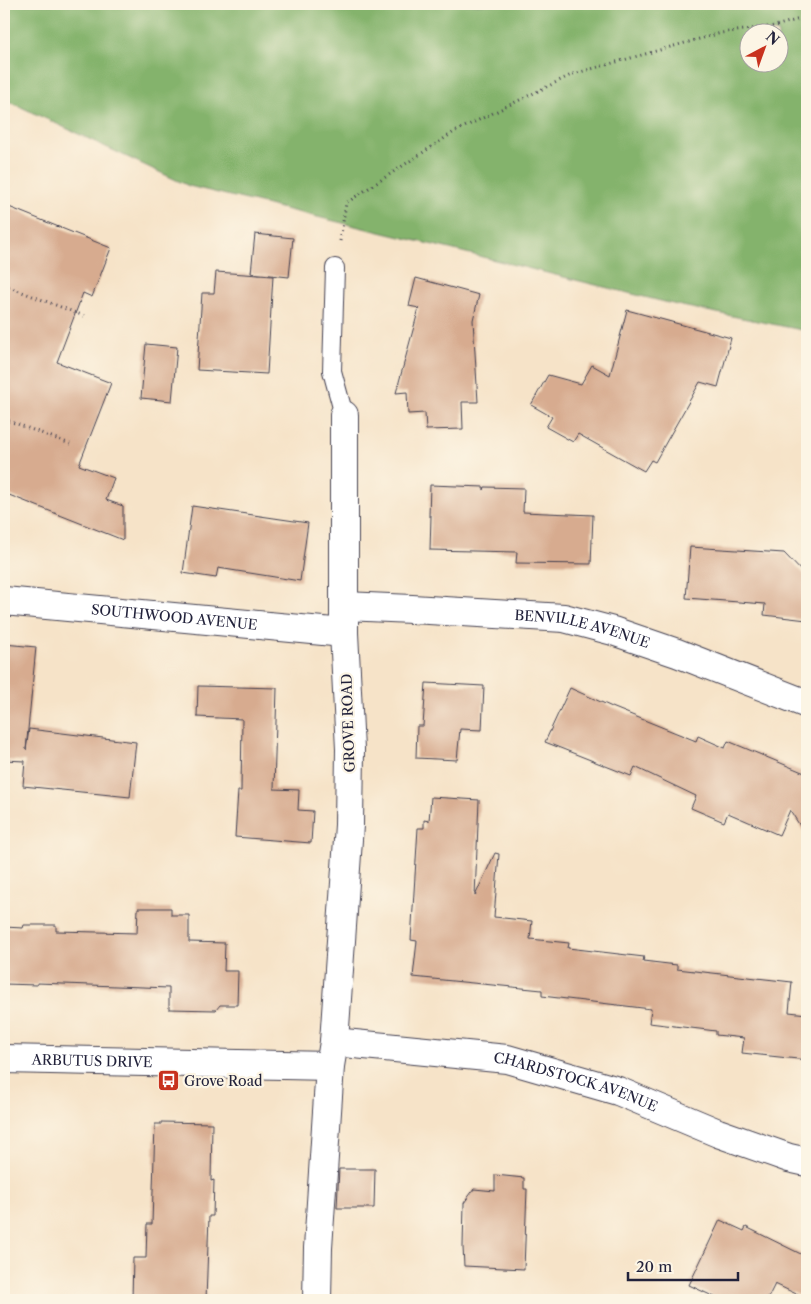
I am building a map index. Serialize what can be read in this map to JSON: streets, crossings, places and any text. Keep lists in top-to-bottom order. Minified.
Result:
{"streets":{"street":["SOUTHWOOD AVENUE","BENVILLE AVENUE","GROVE ROAD","ARBUTUS DRIVE","CHARDSTOCK AVENUE"]},"crossings":[["SOUTHWOOD AVENUE","BENVILLE AVENUE"],["SOUTHWOOD AVENUE","GROVE ROAD"],["BENVILLE AVENUE","GROVE ROAD"],["GROVE ROAD","ARBUTUS DRIVE"],["GROVE ROAD","CHARDSTOCK AVENUE"],["ARBUTUS DRIVE","CHARDSTOCK AVENUE"]],"places":{"bus stop":["Grove Road"]},"scale_bar":"20 m","north":"top right"}
